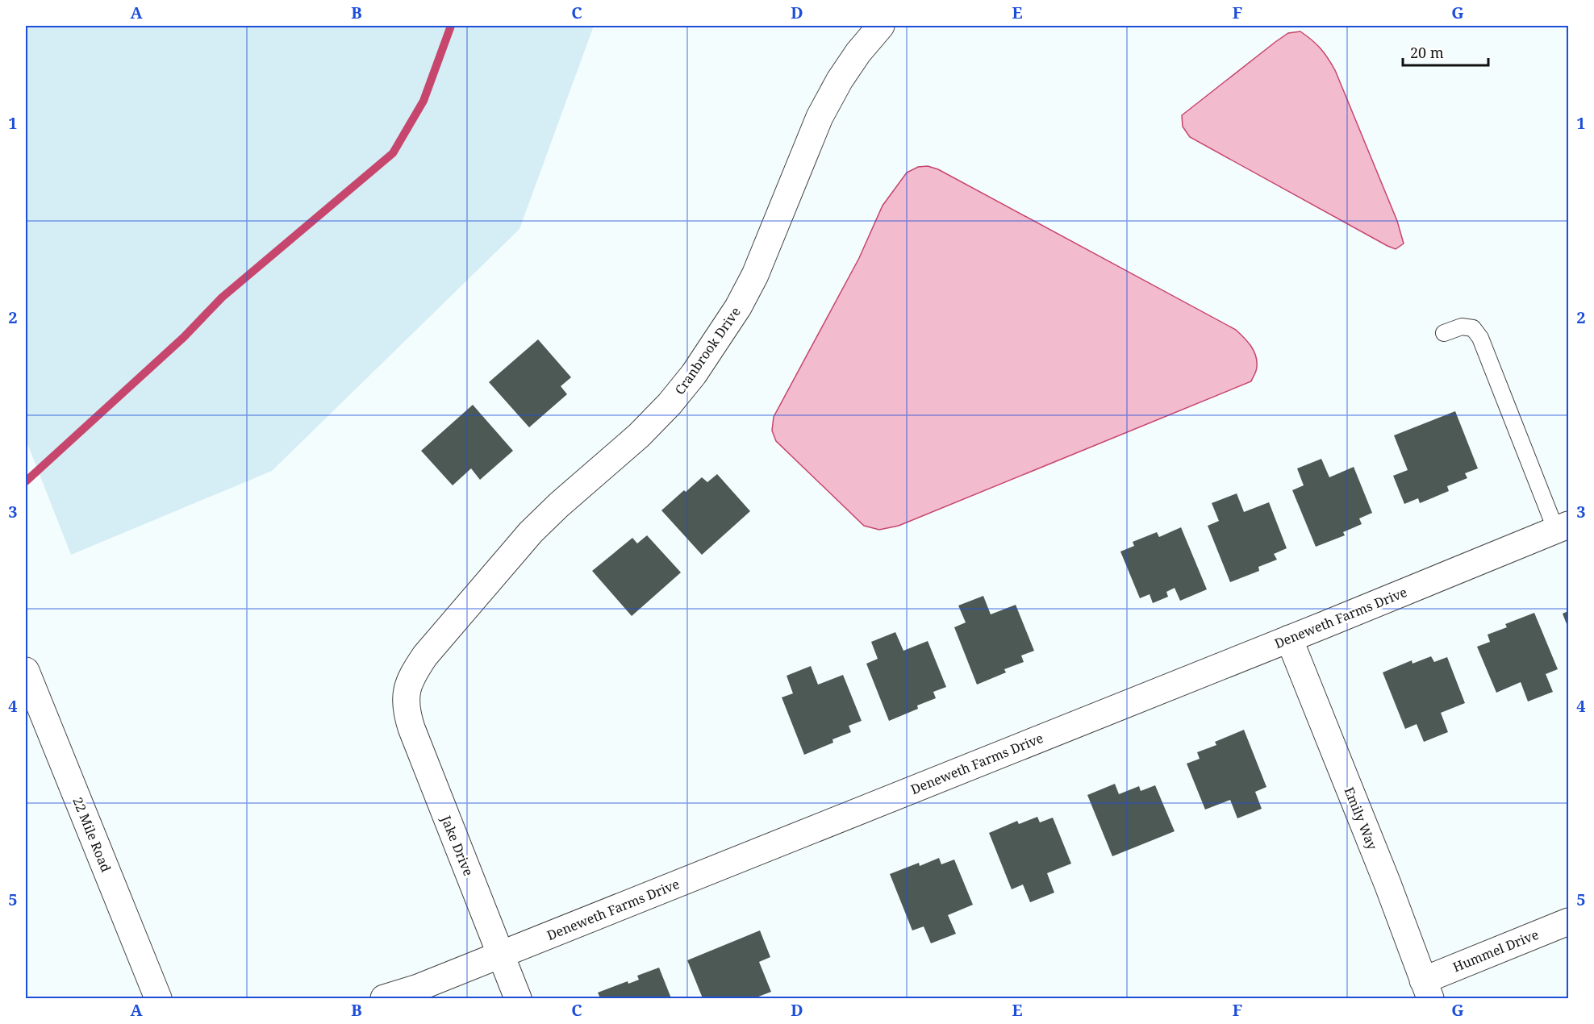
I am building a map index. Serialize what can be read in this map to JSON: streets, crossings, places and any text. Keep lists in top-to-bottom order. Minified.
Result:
{"streets":{"street":["Cranbrook Drive","Deneweth Farms Drive","Emily Way","22 Mile Road","Jake Drive","Hummel Drive"]},"crossings":[["Cranbrook Drive","Jake Drive"],["Deneweth Farms Drive","Emily Way"],["Deneweth Farms Drive","Jake Drive"],["Emily Way","Hummel Drive"]],"scale_bar":"20 m","grid":{"columns":["A","B","C","D","E","F","G"],"rows":["1","2","3","4","5"]}}
